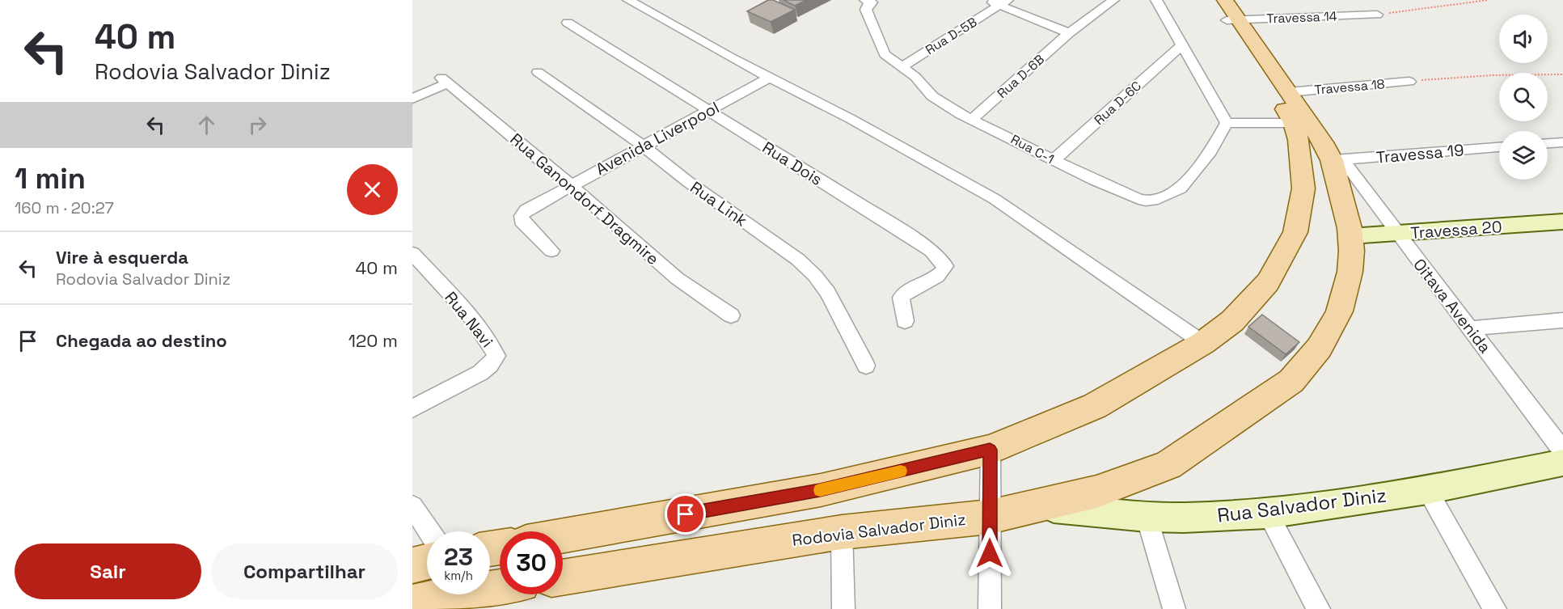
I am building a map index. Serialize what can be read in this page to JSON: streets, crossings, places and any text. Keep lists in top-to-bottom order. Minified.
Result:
{"streets":{"main road":["Rodovia Salvador Diniz"],"street":["Travessa 14","Rua D-5B","Rua D-6B","Travessa 18","Rua D-6C","Avenida Liverpool","Rua C-1","Travessa 19","Rua Dois","Rua Ganondorf Dragmire","Rua Link","Travessa 20","Oitava Avenida","Rua Navi","Rua Salvador Diniz"]},"crossings":[["Travessa 14","Rodovia Salvador Diniz"],["Rua D-5B","Rua C-1"],["Rua D-6B","Rua C-1"],["Travessa 18","Rodovia Salvador Diniz"],["Rua D-6C","Rua C-1"],["Avenida Liverpool","Rua Dois"],["Avenida Liverpool","Rua Ganondorf Dragmire"],["Avenida Liverpool","Rua Link"],["Travessa 19","Oitava Avenida"],["Travessa 19","Rodovia Salvador Diniz"],["Travessa 20","Oitava Avenida"],["Travessa 20","Rodovia Salvador Diniz"],["Oitava Avenida","Rodovia Salvador Diniz"],["Rua Salvador Diniz","Rodovia Salvador Diniz"]],"page":{"turn":["40 m","Rodovia Salvador Diniz"],"heading":["1 min","160 m · 20:27"],"list":[{"name":"Vire à esquerda","note":"Rodovia Salvador Diniz","value":"40 m"},{"name":"Chegada ao destino","value":"120 m"}],"speed":"23 km/h","limit":"30","buttons":["Sair","Compartilhar"]}}
